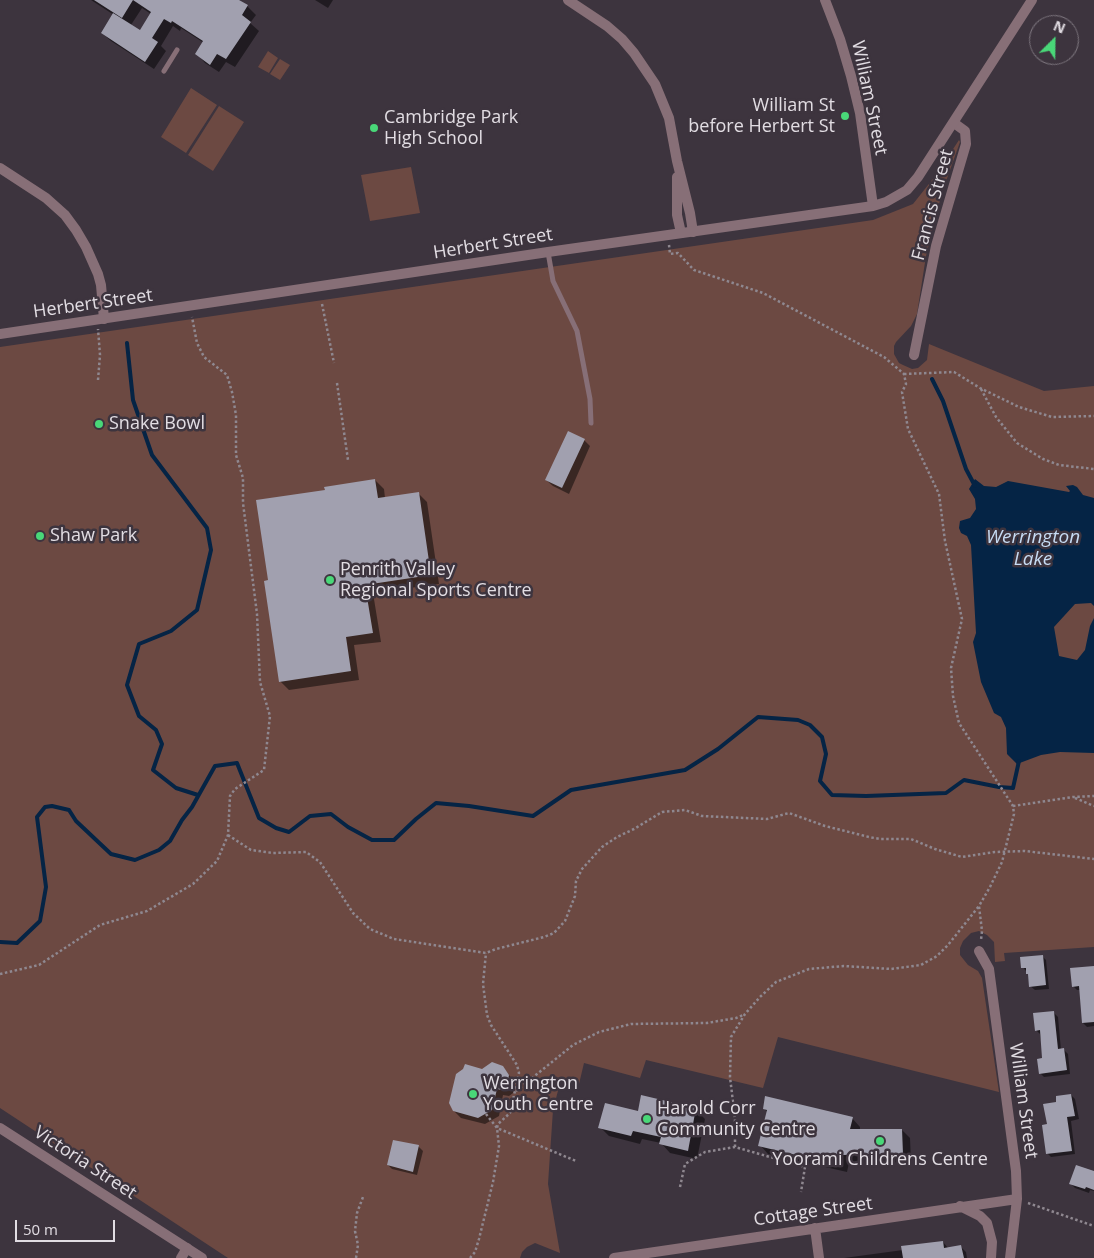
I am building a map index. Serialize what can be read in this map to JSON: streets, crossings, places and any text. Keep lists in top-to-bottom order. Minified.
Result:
{"streets":{"street":["William Street","Francis Street","Herbert Street","Victoria Street","Cottage Street"]},"crossings":[["William Street","Herbert Street"],["William Street","Cottage Street"],["Francis Street","Herbert Street"]],"water":["Werrington Lake"],"places":["William St before Herbert St","Cambridge Park High School","Snake Bowl","Shaw Park","Penrith Valley Regional Sports Centre","Werrington Youth Centre","Harold Corr Community Centre","Yoorami Childrens Centre"],"scale_bar":"50 m","north":"top right"}
